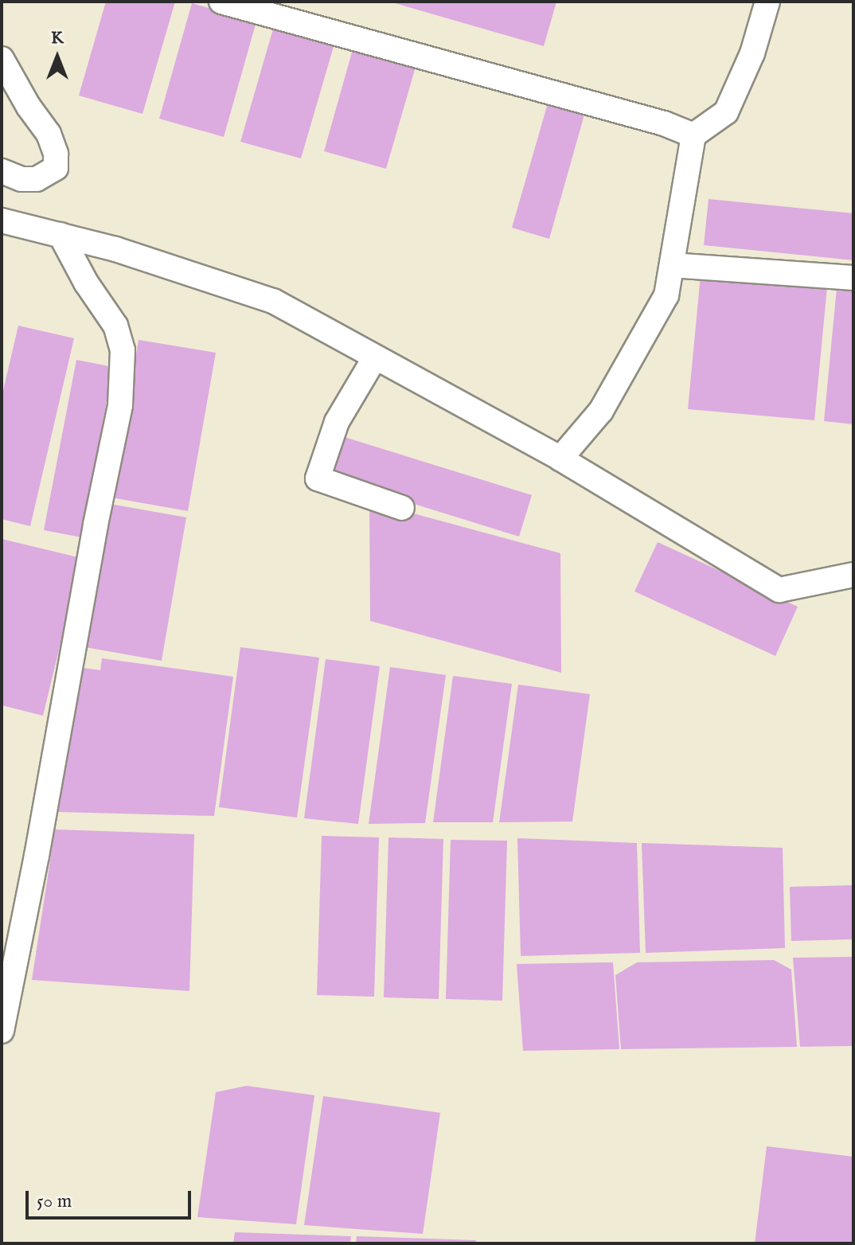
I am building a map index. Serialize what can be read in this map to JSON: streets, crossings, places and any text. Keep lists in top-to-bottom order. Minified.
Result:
{"scale_bar":"50 m","north":"top"}
